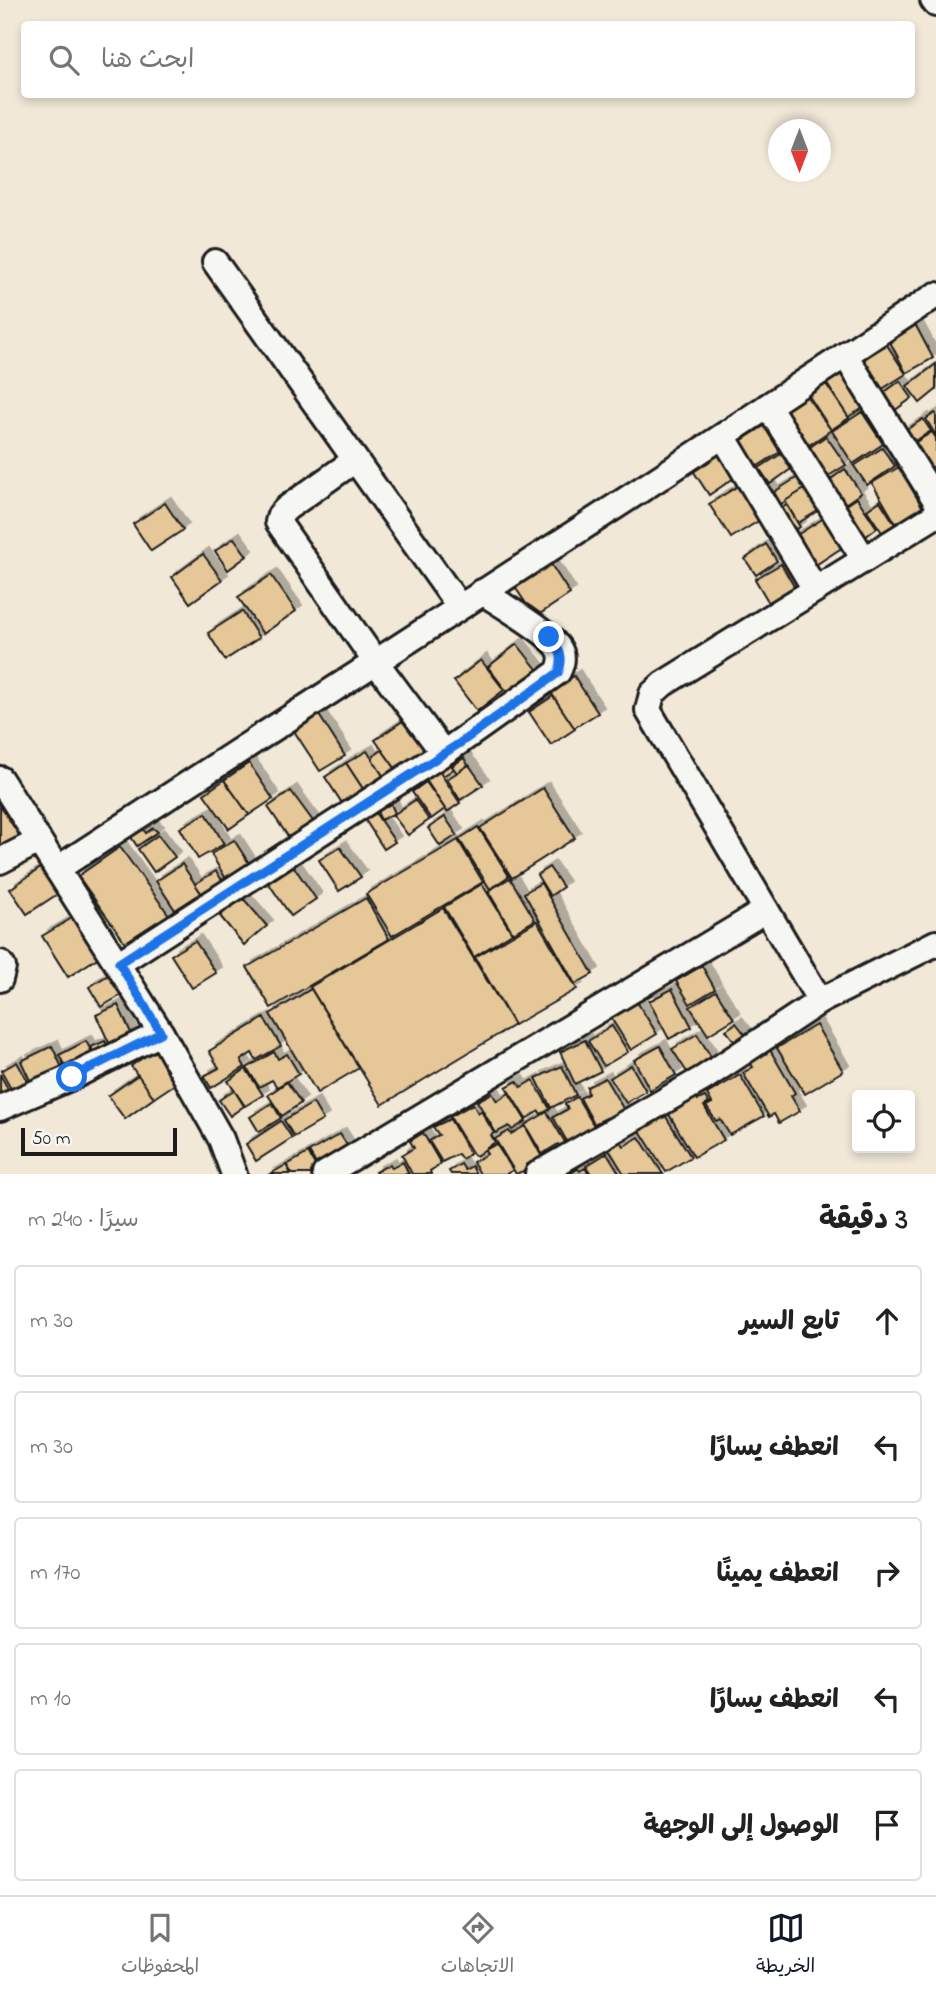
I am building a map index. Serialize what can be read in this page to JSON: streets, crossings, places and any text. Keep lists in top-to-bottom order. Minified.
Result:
{"scale_bar":"50 m","north":"bottom","page":{"search":"ابحث هنا","scale":"50 m","heading":["3 دقيقة","سيرًا · 240 m"],"list":[["تابع السير","30 m"],["انعطف يسارًا","30 m"],["انعطف يمينًا","170 m"],["انعطف يسارًا","10 m"],"الوصول إلى الوجهة"],"nav":["الخريطة","الاتجاهات","المحفوظات"]}}
